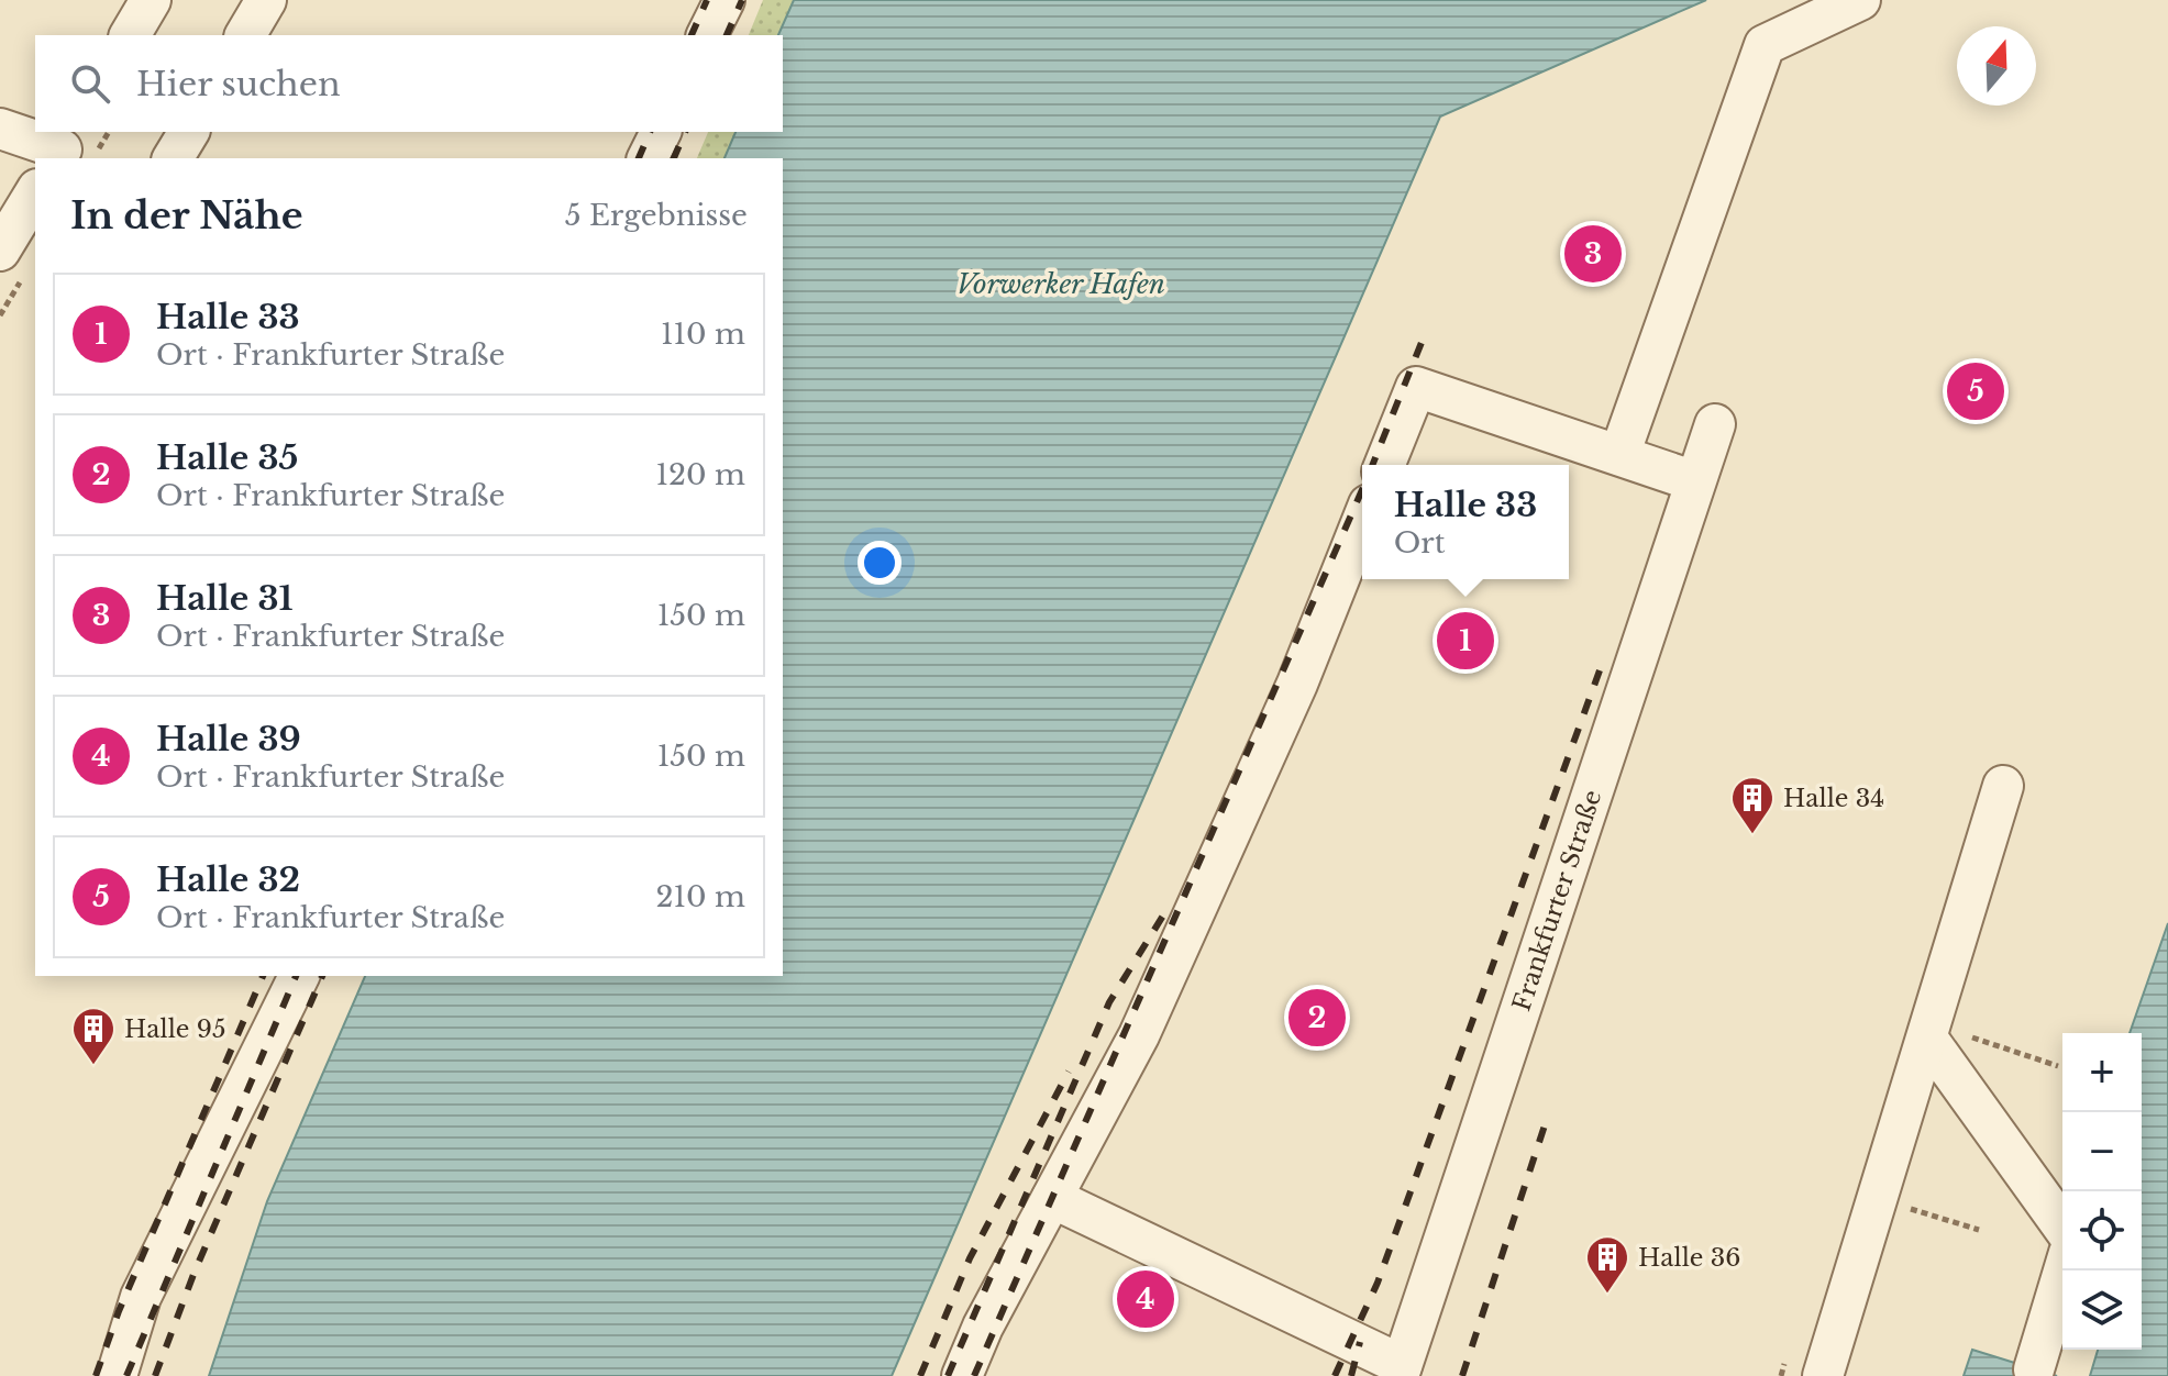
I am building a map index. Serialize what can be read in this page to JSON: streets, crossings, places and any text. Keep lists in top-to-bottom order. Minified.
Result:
{"streets":{"street":["Frankfurter Straße"]},"water":["Vorwerker Hafen"],"places":{"building":["Halle 34","Halle 95","Halle 36"]},"north":"top","page":{"search":"Hier suchen","heading":["In der Nähe","5 Ergebnisse"],"pins":["3","5","1","2","4"],"list":[{"mark":"1","name":"Halle 33","note":"Ort · Frankfurter Straße","value":"110 m"},{"mark":"2","name":"Halle 35","note":"Ort · Frankfurter Straße","value":"120 m"},{"mark":"3","name":"Halle 31","note":"Ort · Frankfurter Straße","value":"150 m"},{"mark":"4","name":"Halle 39","note":"Ort · Frankfurter Straße","value":"150 m"},{"mark":"5","name":"Halle 32","note":"Ort · Frankfurter Straße","value":"210 m"}],"popup":["Halle 33","Ort"],"map_buttons":["+","−"]}}
